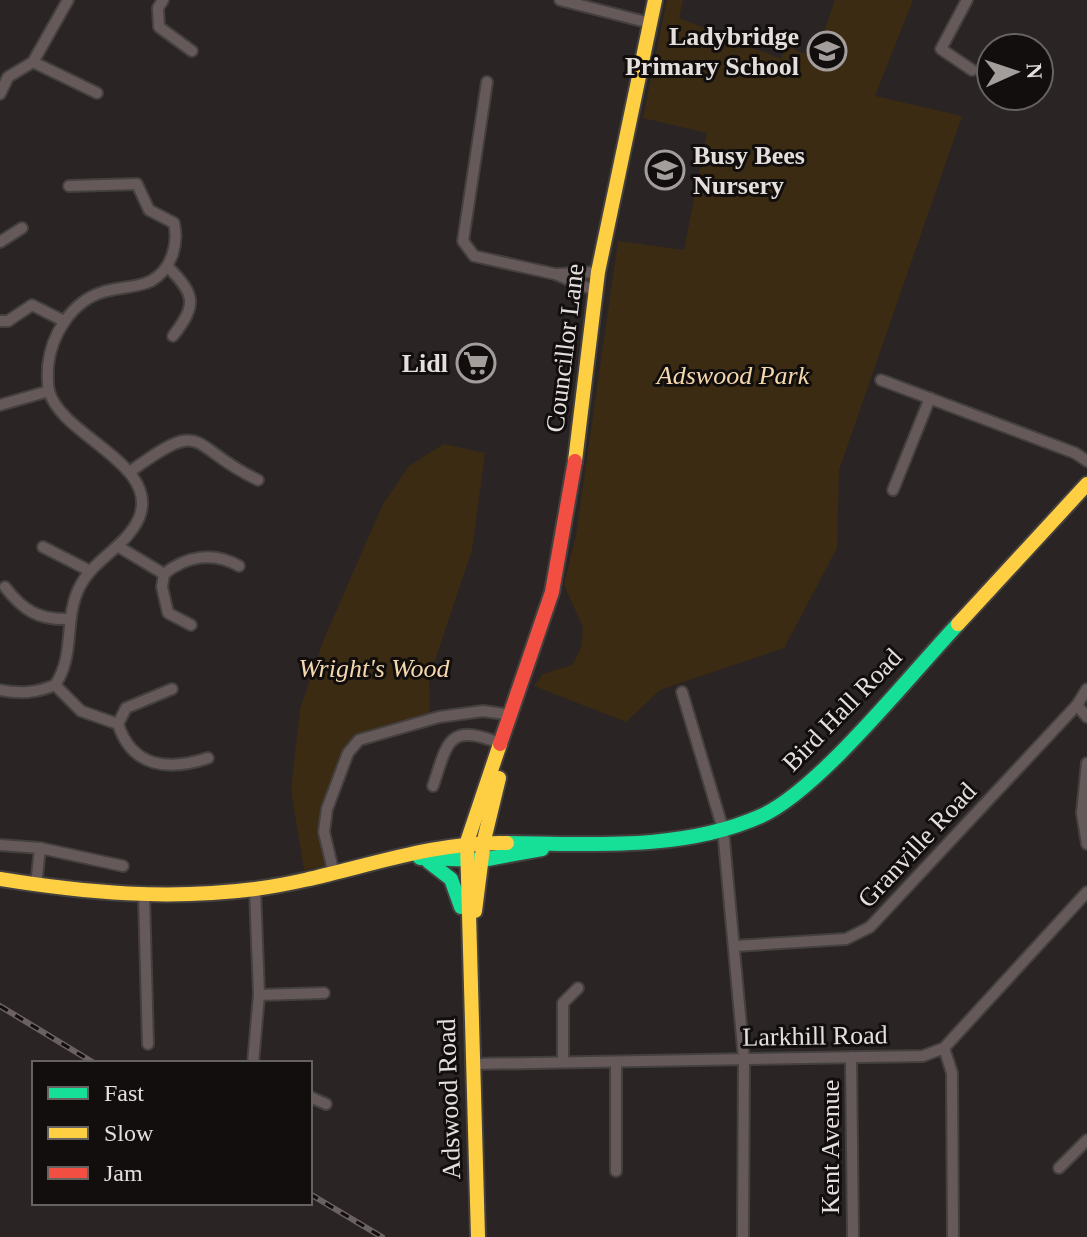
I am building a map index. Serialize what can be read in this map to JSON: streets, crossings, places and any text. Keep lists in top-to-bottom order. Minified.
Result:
{"streets":{"street":["Councillor Lane","Bird Hall Road","Granville Road","Larkhill Road","Adswood Road","Kent Avenue"]},"crossings":[["Councillor Lane","Bird Hall Road"],["Councillor Lane","Adswood Road"],["Bird Hall Road","Adswood Road"],["Larkhill Road","Adswood Road"],["Larkhill Road","Kent Avenue"]],"parks":["Adswood Park","Wright's Wood"],"places":{"school or university":["Ladybridge Primary School","Busy Bees Nursery"],"supermarket":["Lidl"]},"legend":["Fast","Slow","Jam"],"north":"right"}
